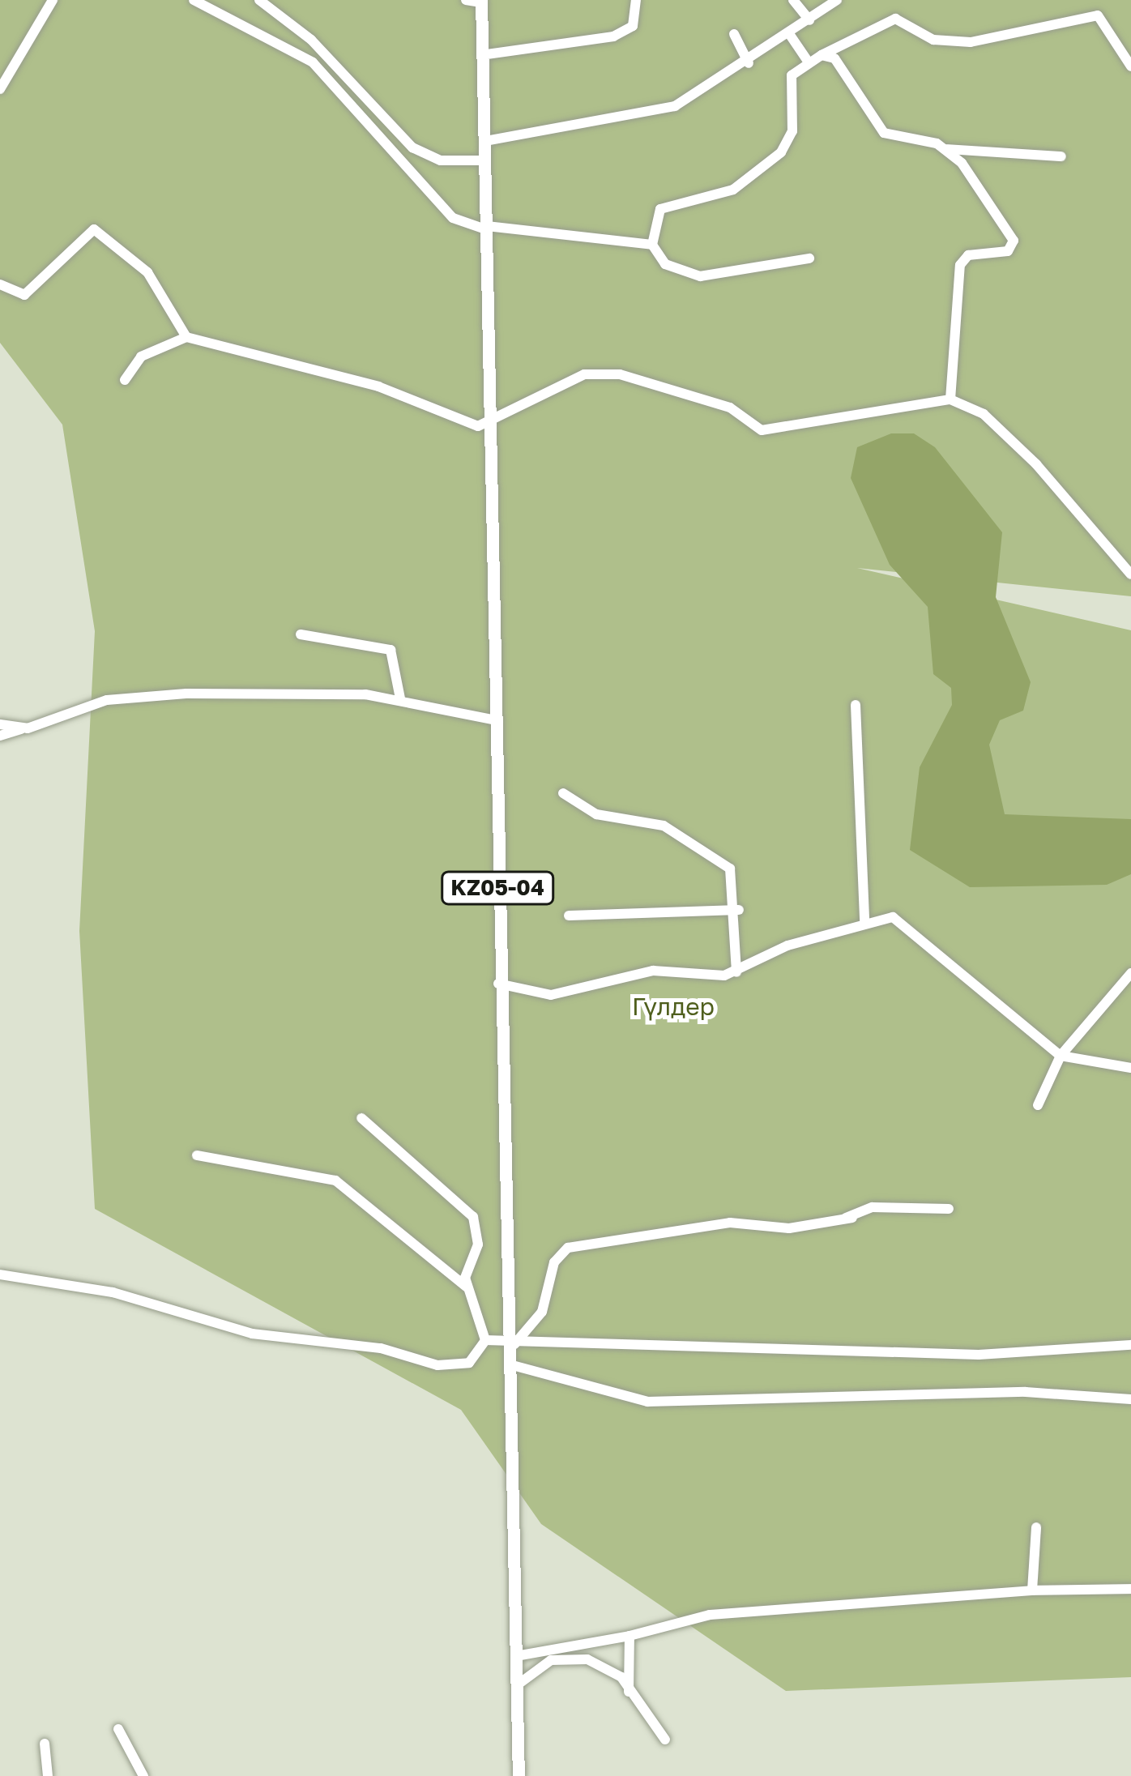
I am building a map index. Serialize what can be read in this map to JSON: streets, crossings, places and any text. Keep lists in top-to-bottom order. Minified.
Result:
{"streets":{"main road":["KZ05-04"]},"parks":["Гүлдер"]}
